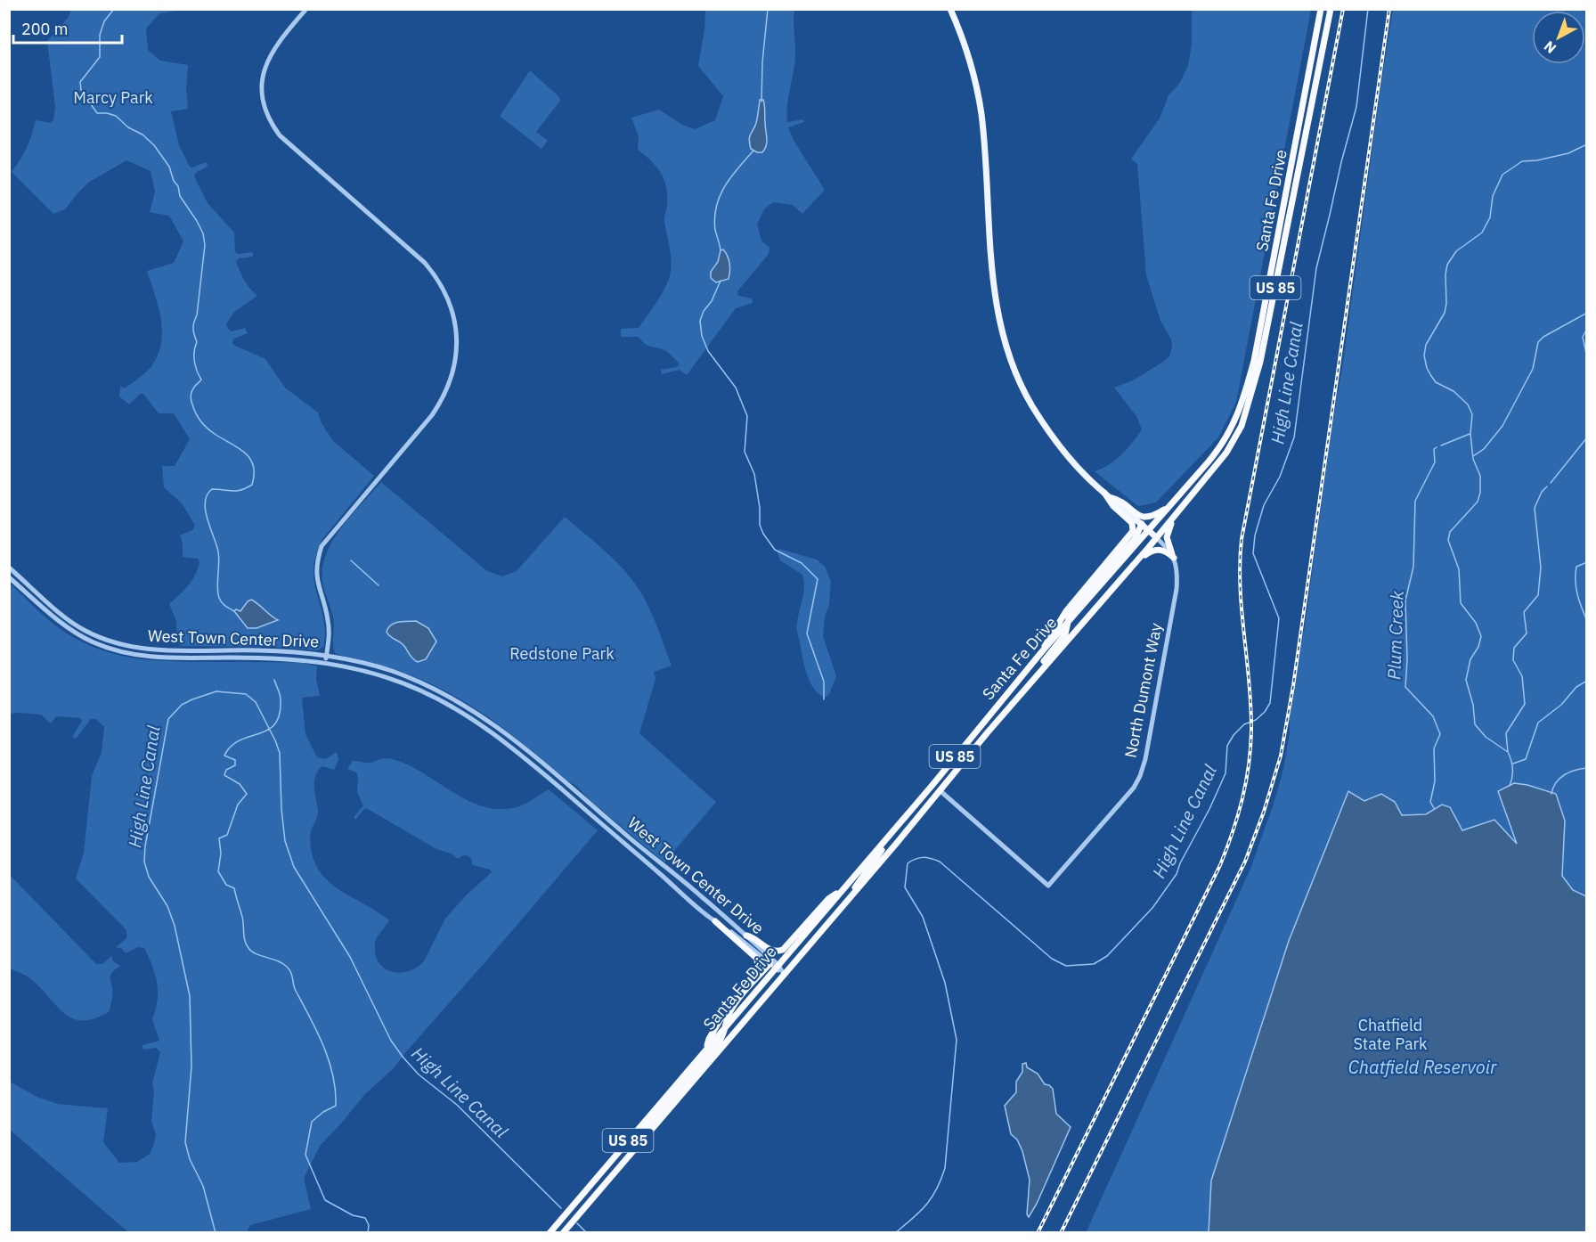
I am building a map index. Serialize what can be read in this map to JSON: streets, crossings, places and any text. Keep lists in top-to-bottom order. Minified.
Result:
{"streets":{"highway":["Santa Fe Drive","US 85"],"street":["West Town Center Drive","North Dumont Way"]},"crossings":[["Santa Fe Drive","West Town Center Drive"],["Santa Fe Drive","North Dumont Way"]],"water":["High Line Canal","Plum Creek","Chatfield Reservoir"],"parks":["Marcy Park","Redstone Park","Chatfield State Park"],"scale_bar":"200 m","north":"bottom left"}
